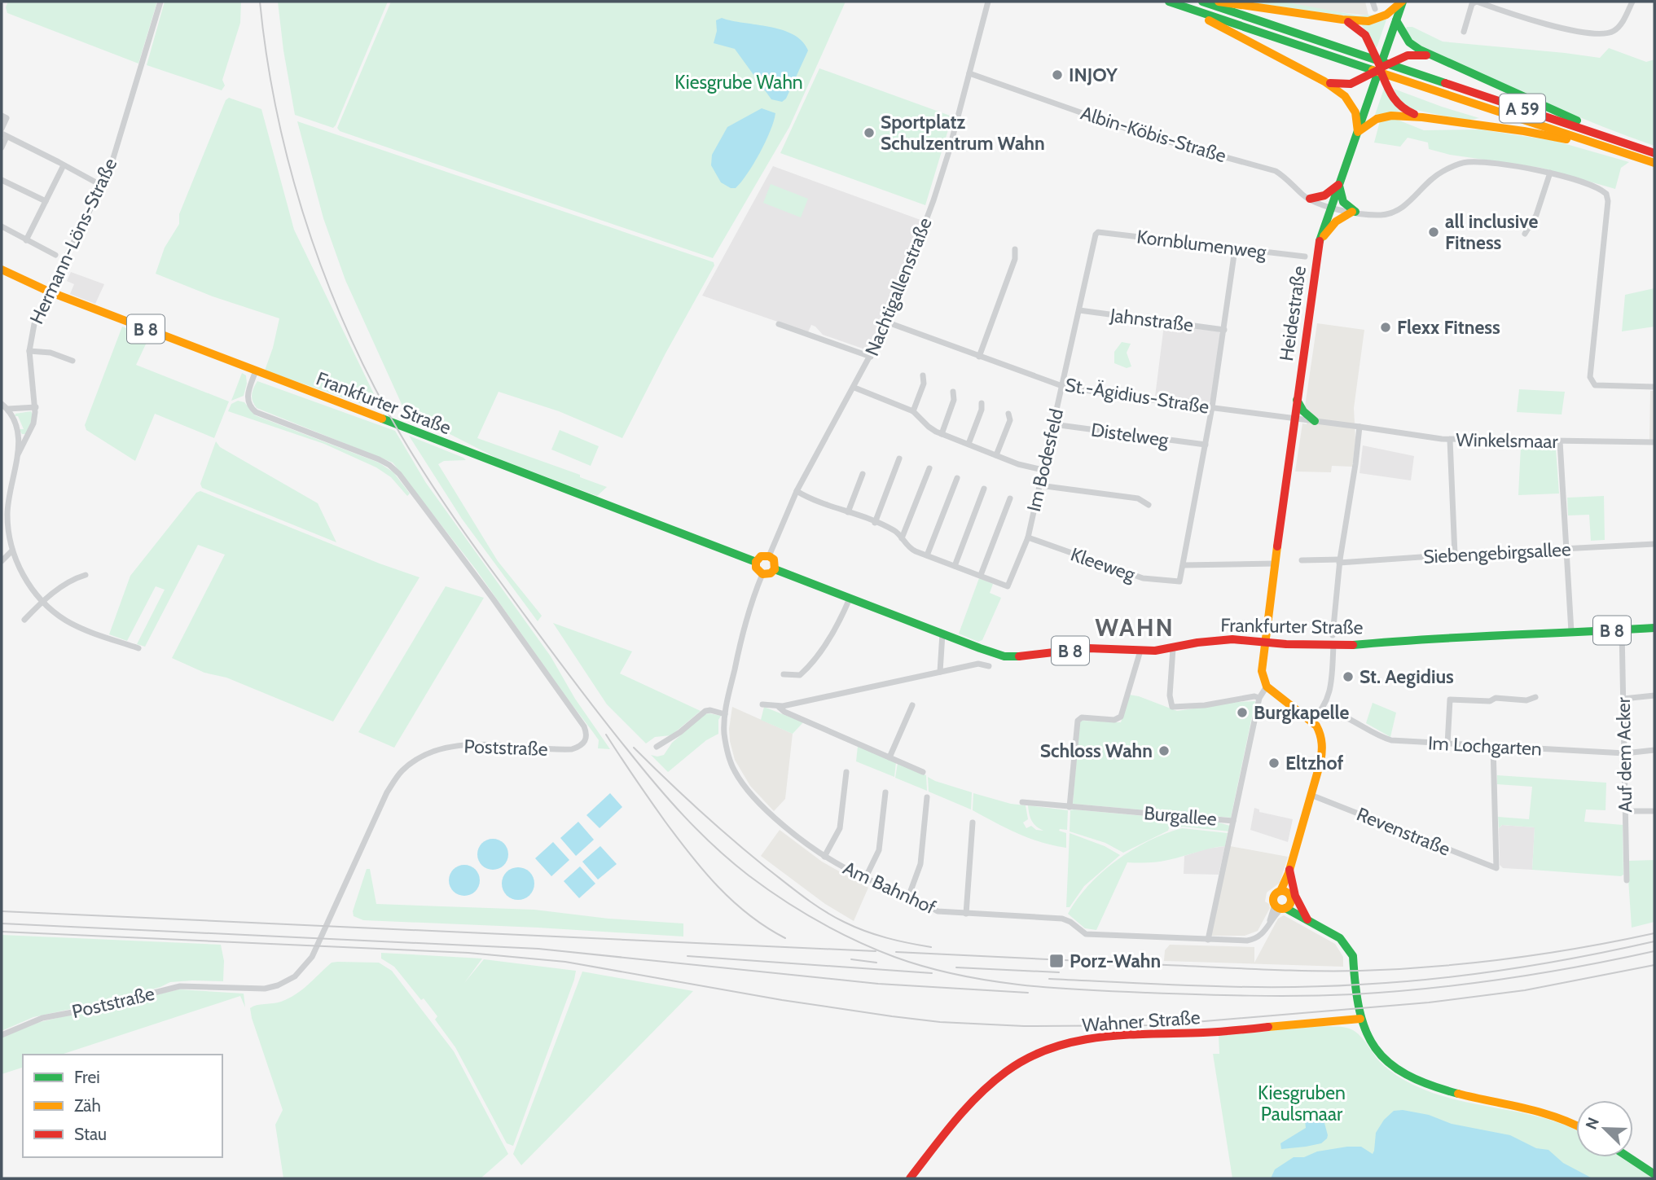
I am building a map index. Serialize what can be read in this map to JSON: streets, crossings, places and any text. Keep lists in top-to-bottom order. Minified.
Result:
{"streets":{"main road":["A 59","Heidestraße","B 8","Frankfurter Straße","Wahner Straße"],"street":["Albin-Köbis-Straße","Hermann-Löns-Straße","Kornblumenweg","Nachtigallenstraße","Jahnstraße","St.-Ägidius-Straße","Distelweg","Winkelsmaar","Im Bodesfeld","Siebengebirgsallee","Kleeweg","Im Lochgarten","Poststraße","Auf dem Acker","Burgallee","Revenstraße","Am Bahnhof"]},"crossings":[["Albin-Köbis-Straße","Nachtigallenstraße"],["Albin-Köbis-Straße","Heidestraße"],["Hermann-Löns-Straße","Frankfurter Straße"],["Kornblumenweg","Im Bodesfeld"],["Nachtigallenstraße","St.-Ägidius-Straße"],["Nachtigallenstraße","Frankfurter Straße"],["Nachtigallenstraße","Am Bahnhof"],["Heidestraße","St.-Ägidius-Straße"],["Heidestraße","Frankfurter Straße"],["Heidestraße","Burgallee"],["Jahnstraße","Im Bodesfeld"],["St.-Ägidius-Straße","Winkelsmaar"],["St.-Ägidius-Straße","Im Bodesfeld"],["Frankfurter Straße","Poststraße"],["Frankfurter Straße","Auf dem Acker"],["Frankfurter Straße","Am Bahnhof"],["Distelweg","Im Bodesfeld"],["Im Bodesfeld","Kleeweg"],["Im Lochgarten","Auf dem Acker"],["Im Lochgarten","Revenstraße"]],"districts":["WAHN"],"parks":["Kiesgrube Wahn","Kiesgruben Paulsmaar"],"places":{"other":["INJOY","Sportplatz Schulzentrum Wahn","all inclusive Fitness","Flexx Fitness","St. Aegidius","Burgkapelle","Schloss Wahn","Eltzhof"],"transit":["Porz-Wahn"]},"legend":["Frei","Zäh","Stau"],"north":"top left"}
